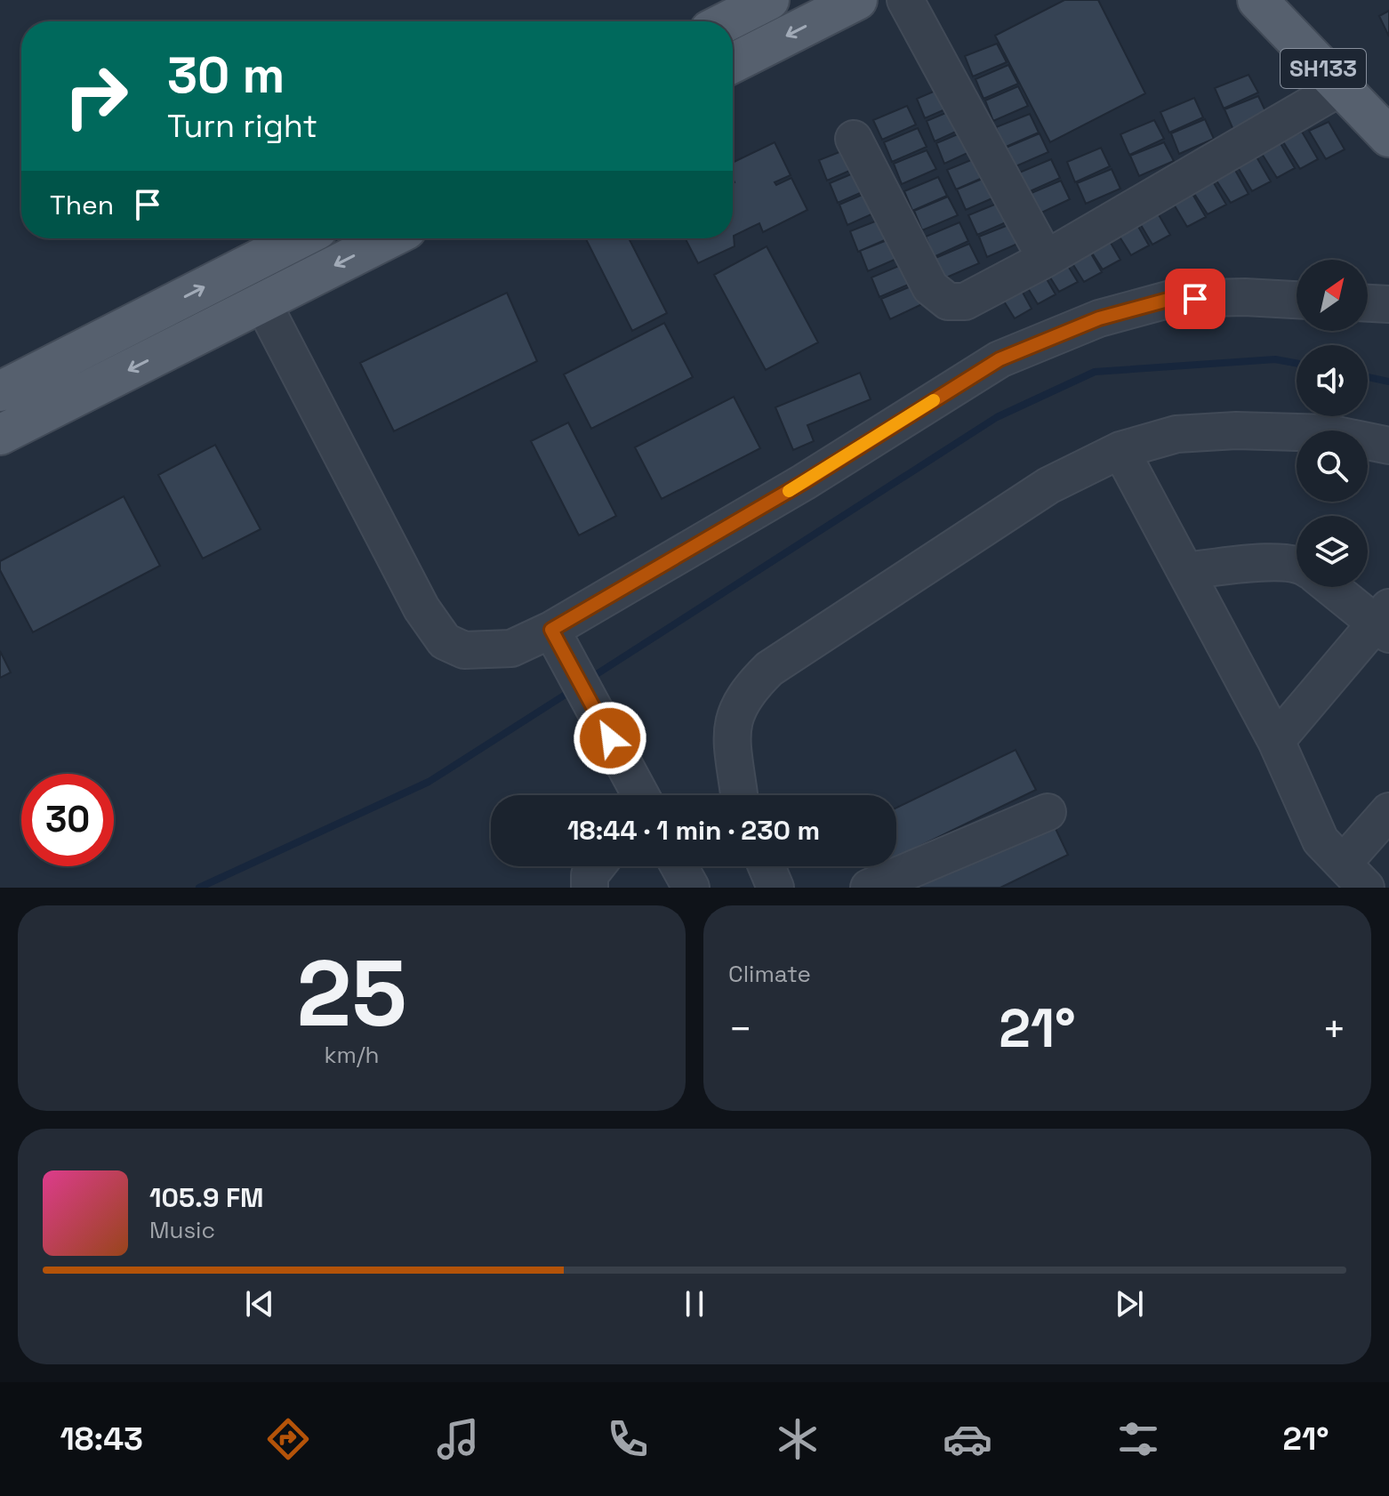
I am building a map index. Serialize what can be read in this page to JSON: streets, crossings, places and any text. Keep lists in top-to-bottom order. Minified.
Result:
{"streets":{"main road":["SH133"]},"north":"top right","page":{"turn":["30 m","Turn right"],"then":"Then","limit":"30","trip":"18:44 · 1 min · 230 m","tile":[["25","km/h"],"Climate"],"heat":["−","21°","+"],"song":["105.9 FM","Music"],"tabs":["18:43","21°"]}}
